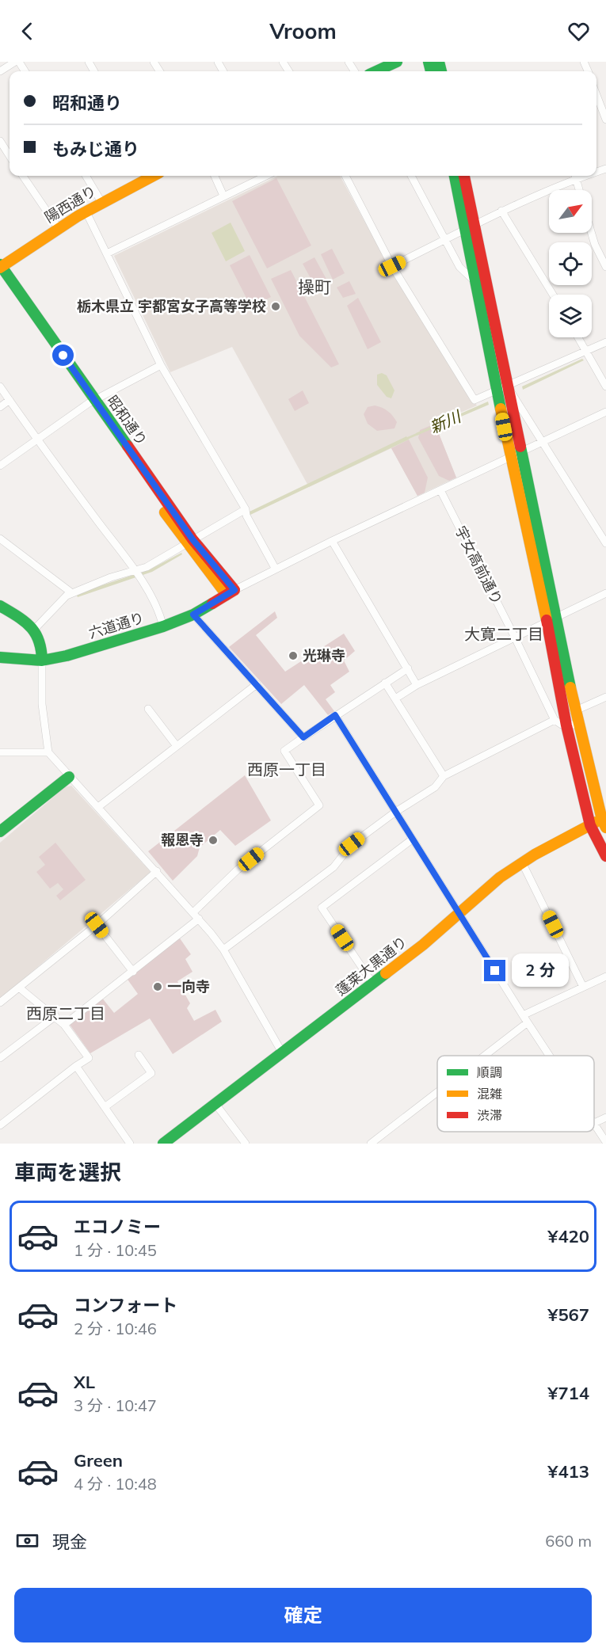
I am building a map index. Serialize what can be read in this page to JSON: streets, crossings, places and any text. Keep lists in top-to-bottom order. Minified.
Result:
{"streets":{"street":["陽西通り","昭和通り","宇女高前通り","六道通り","蓬莱大黒通り"]},"crossings":[["陽西通り","昭和通り"],["昭和通り","六道通り"]],"districts":["操町","大寛二丁目","西原一丁目","西原二丁目"],"water":["新川"],"places":["栃木県立 宇都宮女子高等学校","光琳寺","報恩寺","一向寺"],"legend":["順調","混雑","渋滞"],"north":"top right","page":{"header":"Vroom","banner":["昭和通り","もみじ通り"],"bubble":"2 分","heading":"車両を選択","list":[{"name":"エコノミー","note":"1 分 · 10:45","value":"¥420"},{"name":"コンフォート","note":"2 分 · 10:46","value":"¥567"},{"name":"XL","note":"3 分 · 10:47","value":"¥714"},{"name":"Green","note":"4 分 · 10:48","value":"¥413"}],"pay":["現金","660 m"],"buttons":"確定"}}
